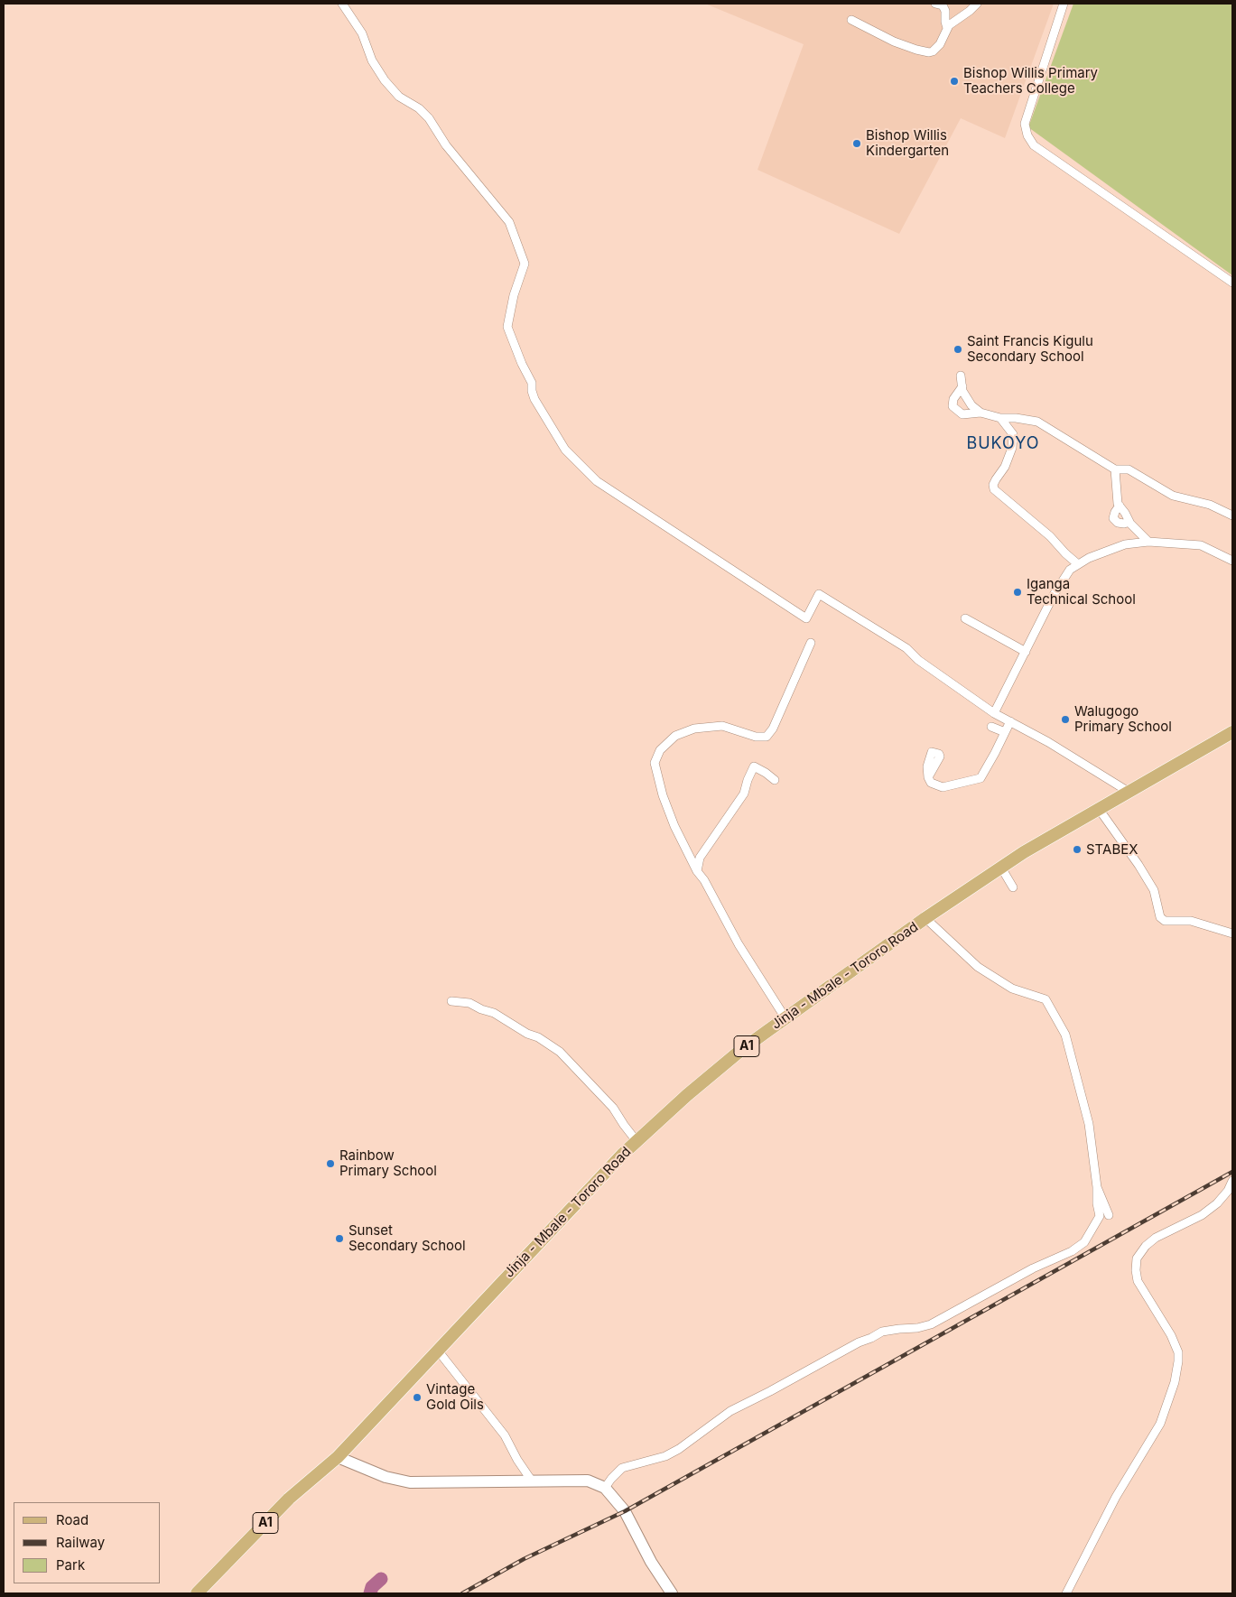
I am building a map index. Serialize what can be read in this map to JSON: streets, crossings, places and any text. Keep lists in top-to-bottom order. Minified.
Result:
{"streets":{"main road":["Jinja - Mbale - Tororo Road","A1"]},"crossings":[["Jinja - Mbale - Tororo Road","A1"]],"districts":["BUKOYO"],"places":["Bishop Willis Primary Teachers College","Bishop Willis Kindergarten","Saint Francis Kigulu Secondary School","Iganga Technical School","Walugogo Primary School","STABEX","Rainbow Primary School","Sunset Secondary School","Vintage Gold Oils"],"legend":["Road","Railway","Park"]}
